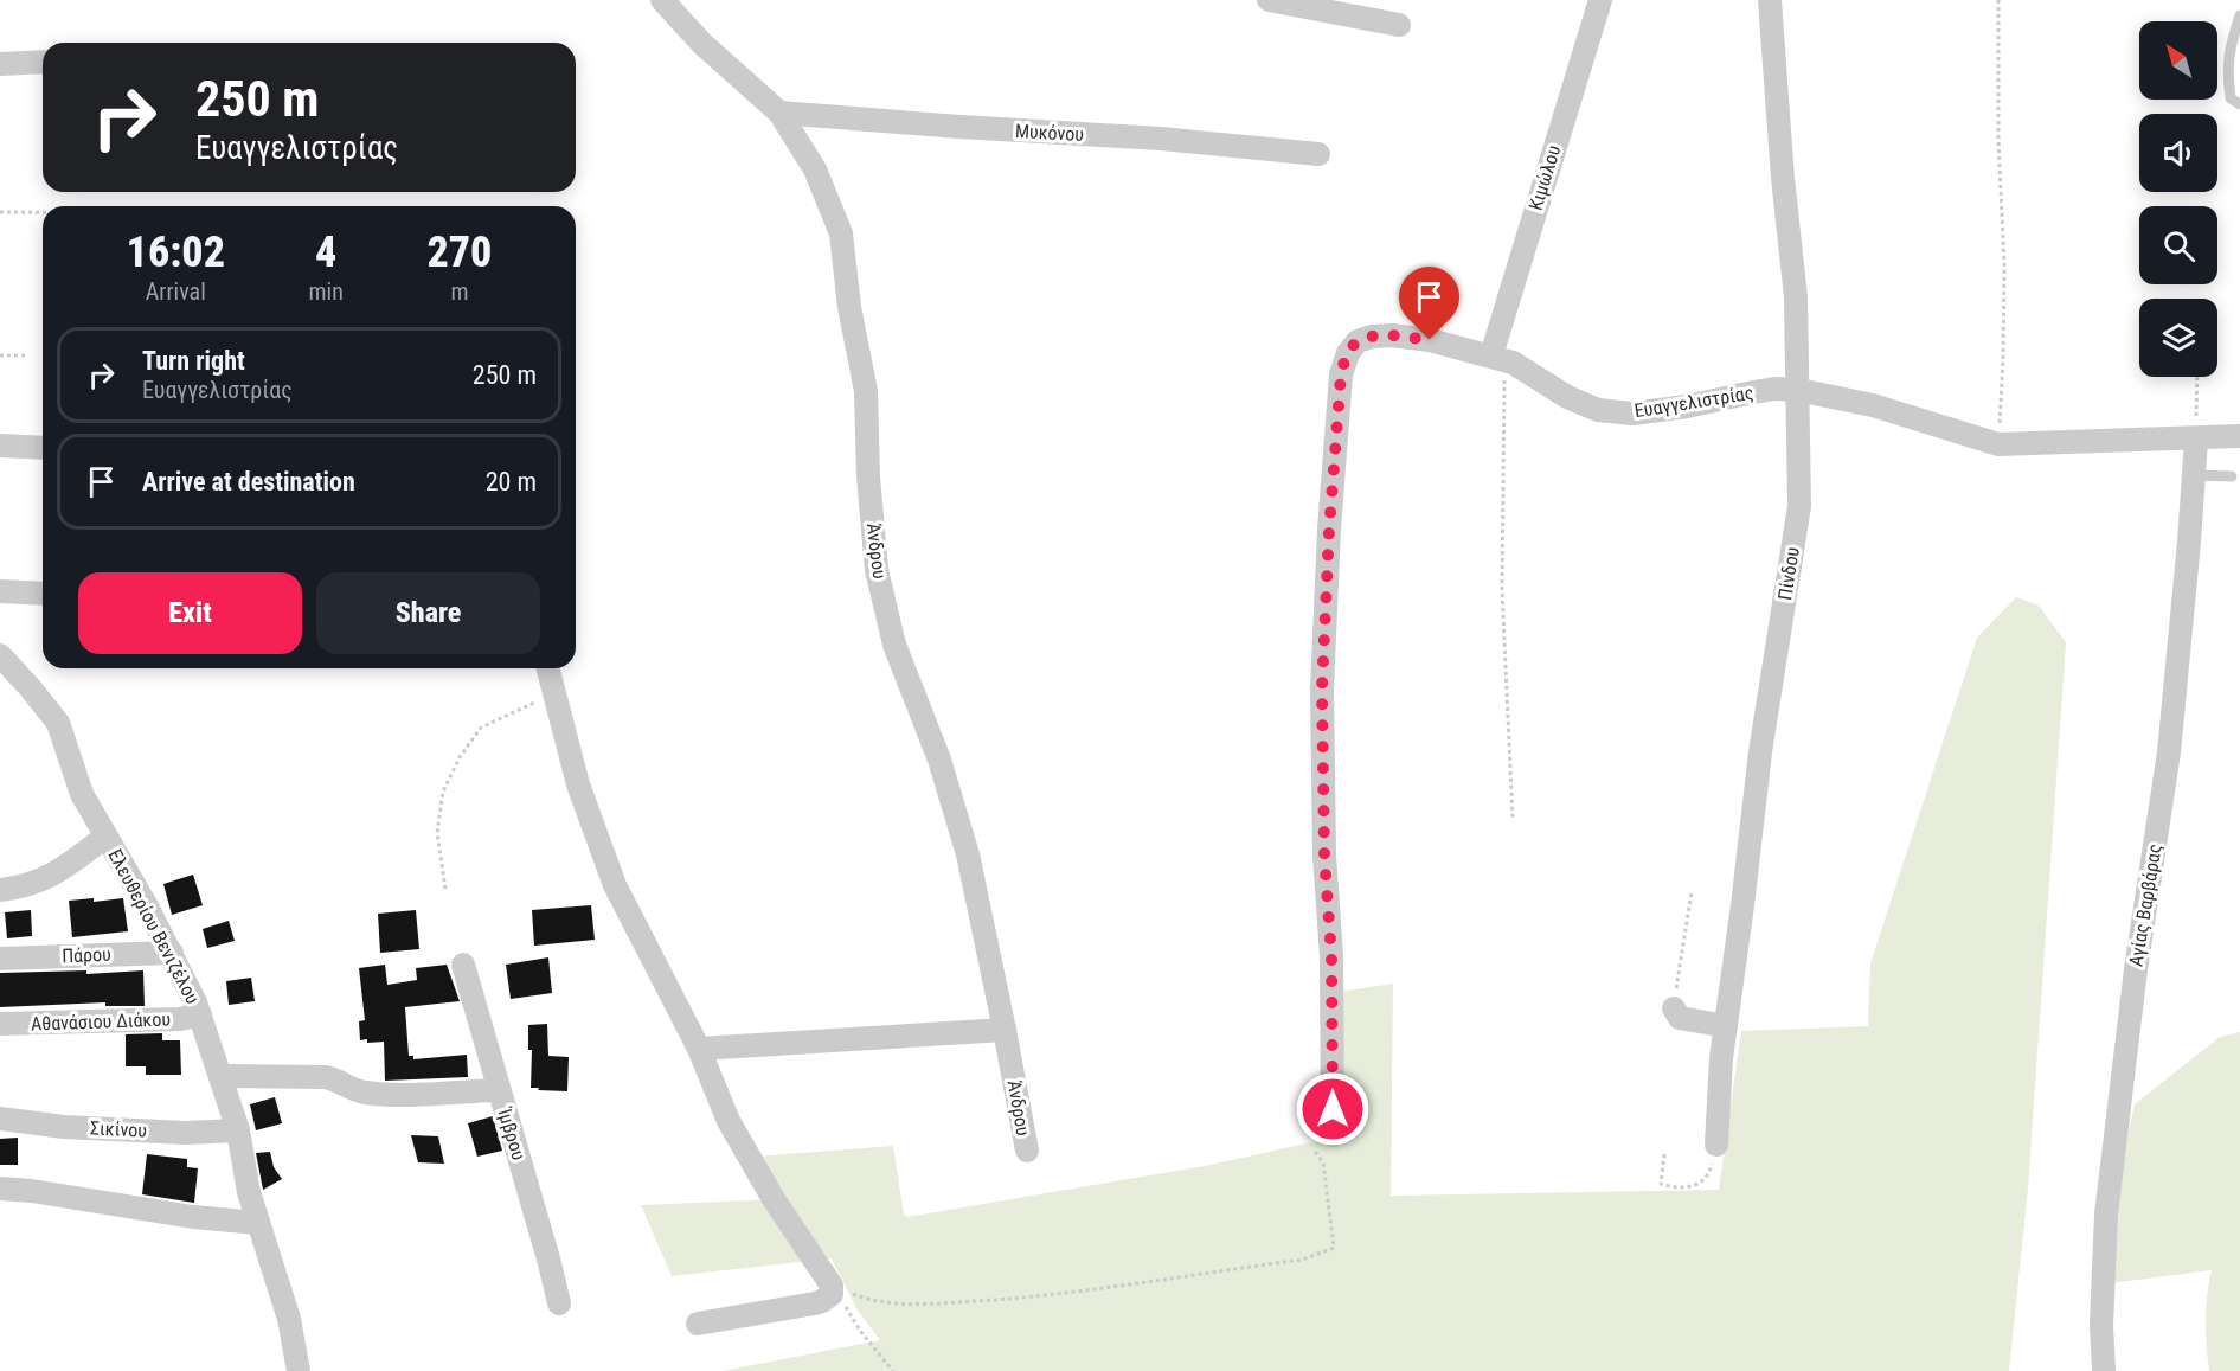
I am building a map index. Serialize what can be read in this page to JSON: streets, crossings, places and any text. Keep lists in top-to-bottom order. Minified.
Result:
{"streets":{"street":["Μυκόνου","Κιμώλου","Ευαγγελιστρίας","Άνδρου","Πίνδου","Αγίας Βαρβάρας","Ελευθερίου Βενιζέλου","Πάρου","Αθανάσιου Διάκου","Σικίνου","Ίμβρου"]},"crossings":[["Μυκόνου","Άνδρου"],["Κιμώλου","Ευαγγελιστρίας"],["Ευαγγελιστρίας","Πίνδου"],["Ευαγγελιστρίας","Αγίας Βαρβάρας"],["Ελευθερίου Βενιζέλου","Πάρου"],["Ελευθερίου Βενιζέλου","Αθανάσιου Διάκου"],["Ελευθερίου Βενιζέλου","Σικίνου"]],"north":"top left","page":{"turn":["250 m","Ευαγγελιστρίας"],"eta":["16:02","Arrival","4","min","270","m"],"list":[{"name":"Turn right","note":"Ευαγγελιστρίας","value":"250 m"},{"name":"Arrive at destination","value":"20 m"}],"buttons":["Exit","Share"]}}
